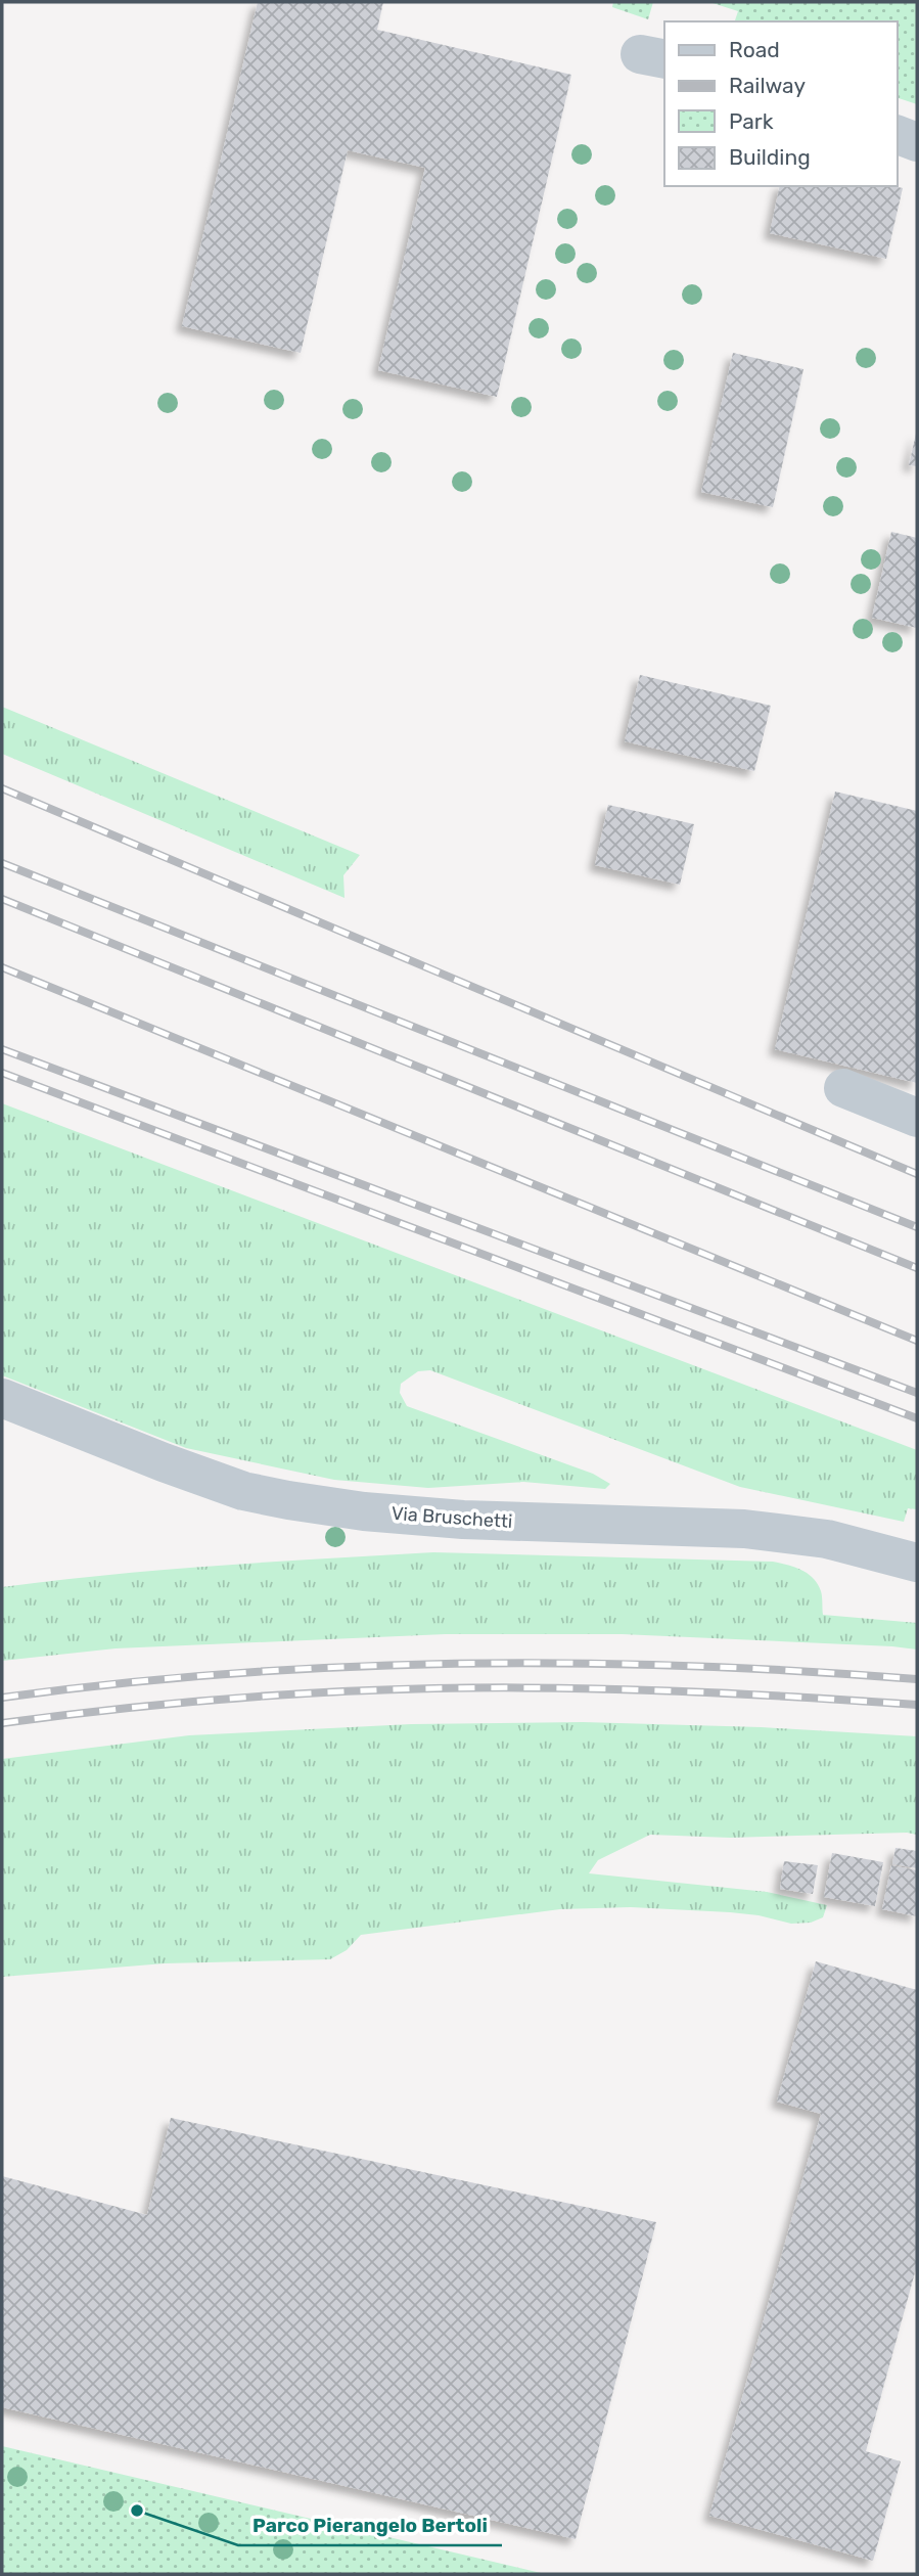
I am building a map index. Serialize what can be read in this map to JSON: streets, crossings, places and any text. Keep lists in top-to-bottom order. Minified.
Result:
{"streets":{"street":["Via Bruschetti"]},"places":["Parco Pierangelo Bertoli"],"legend":["Road","Railway","Park","Building"]}
